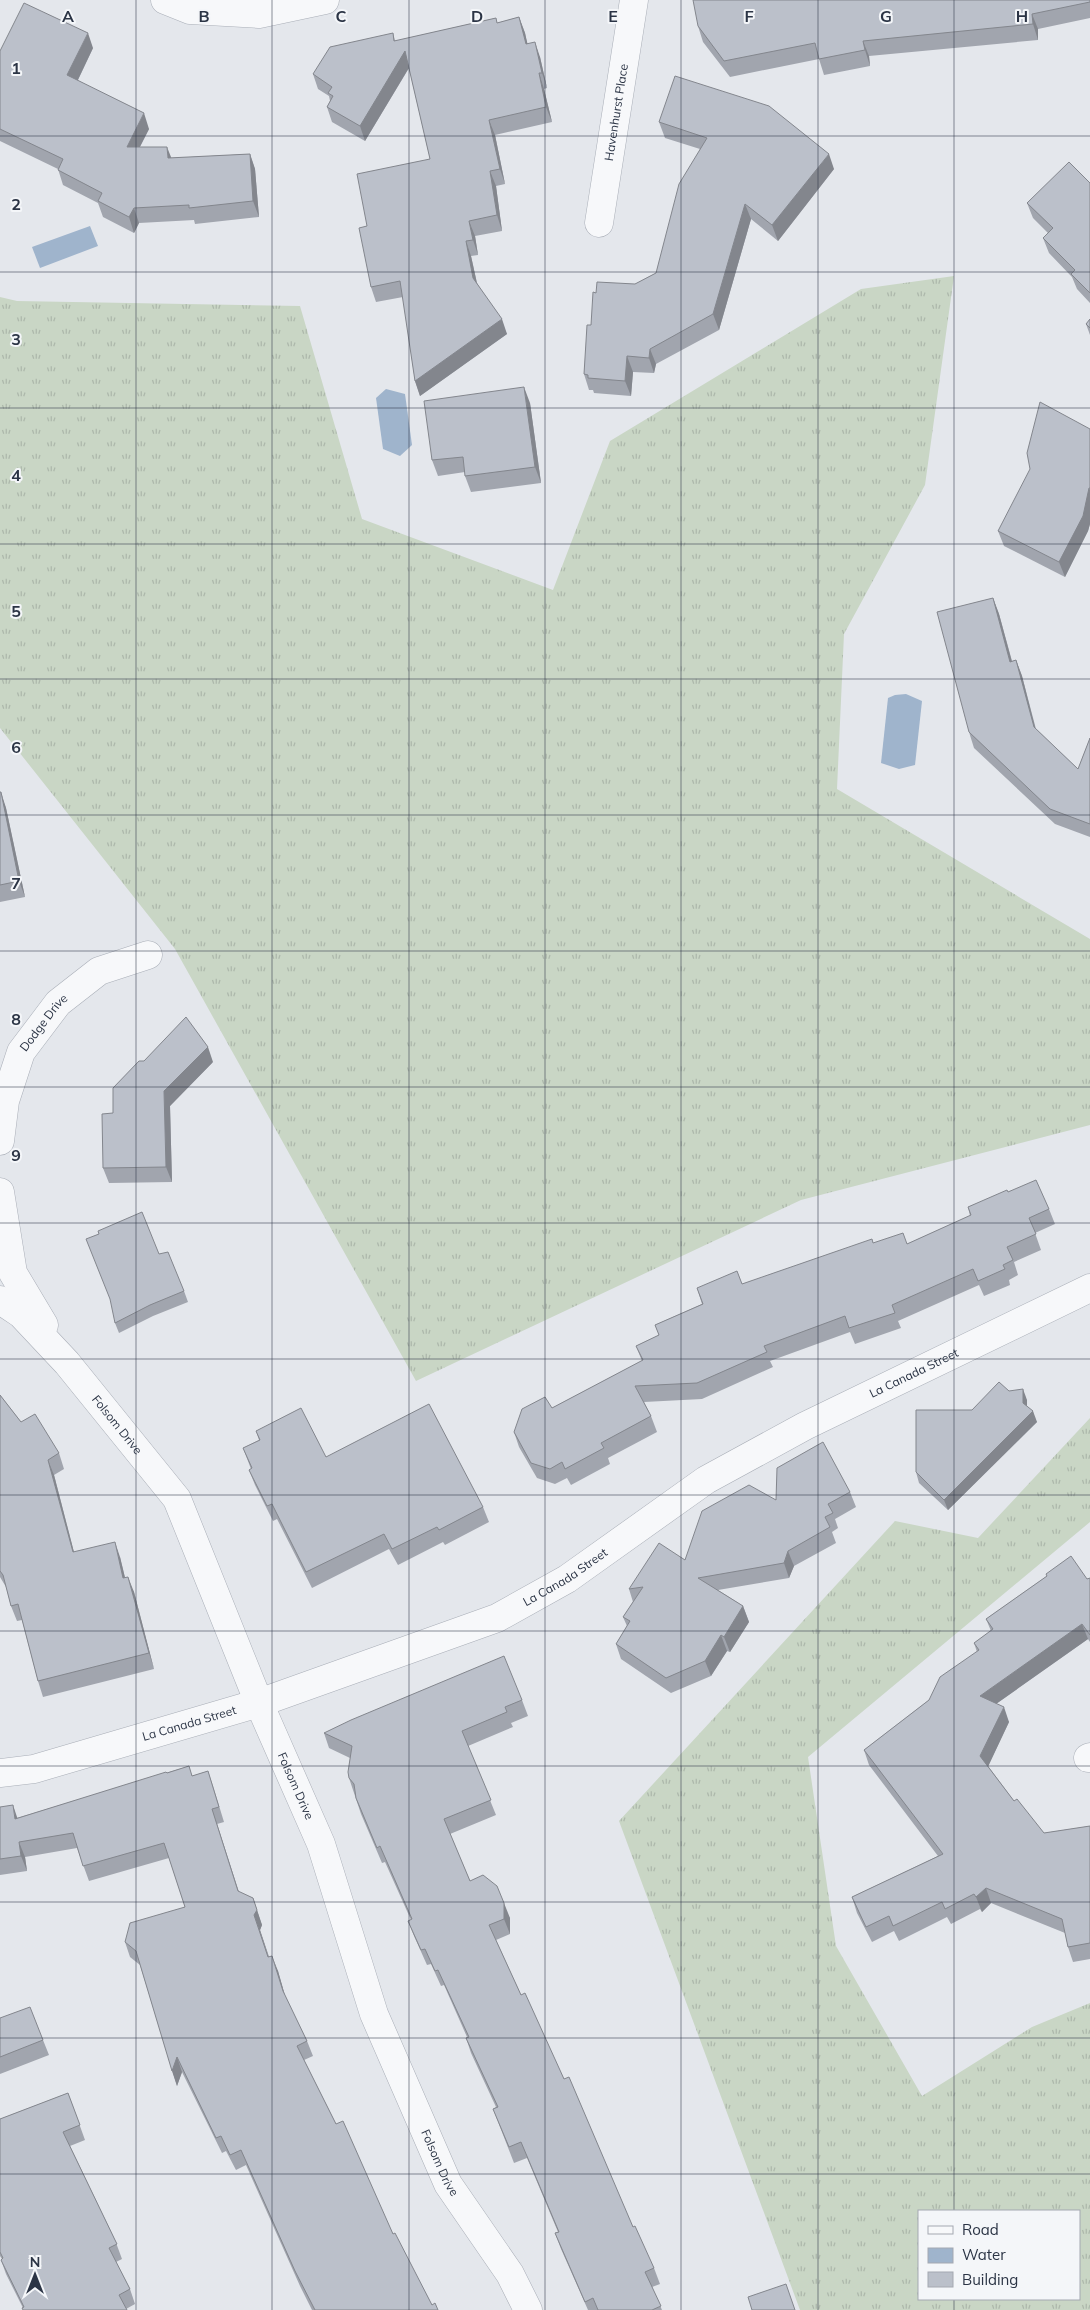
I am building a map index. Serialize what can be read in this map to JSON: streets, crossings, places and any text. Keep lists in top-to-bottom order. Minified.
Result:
{"streets":{"street":["Havenhurst Place","Dodge Drive","La Canada Street","Folsom Drive"]},"crossings":[["La Canada Street","Folsom Drive"]],"legend":["Road","Water","Building"],"north":"top","grid":{"columns":["A","B","C","D","E","F","G","H"],"rows":["1","2","3","4","5","6","7","8","9"]}}
